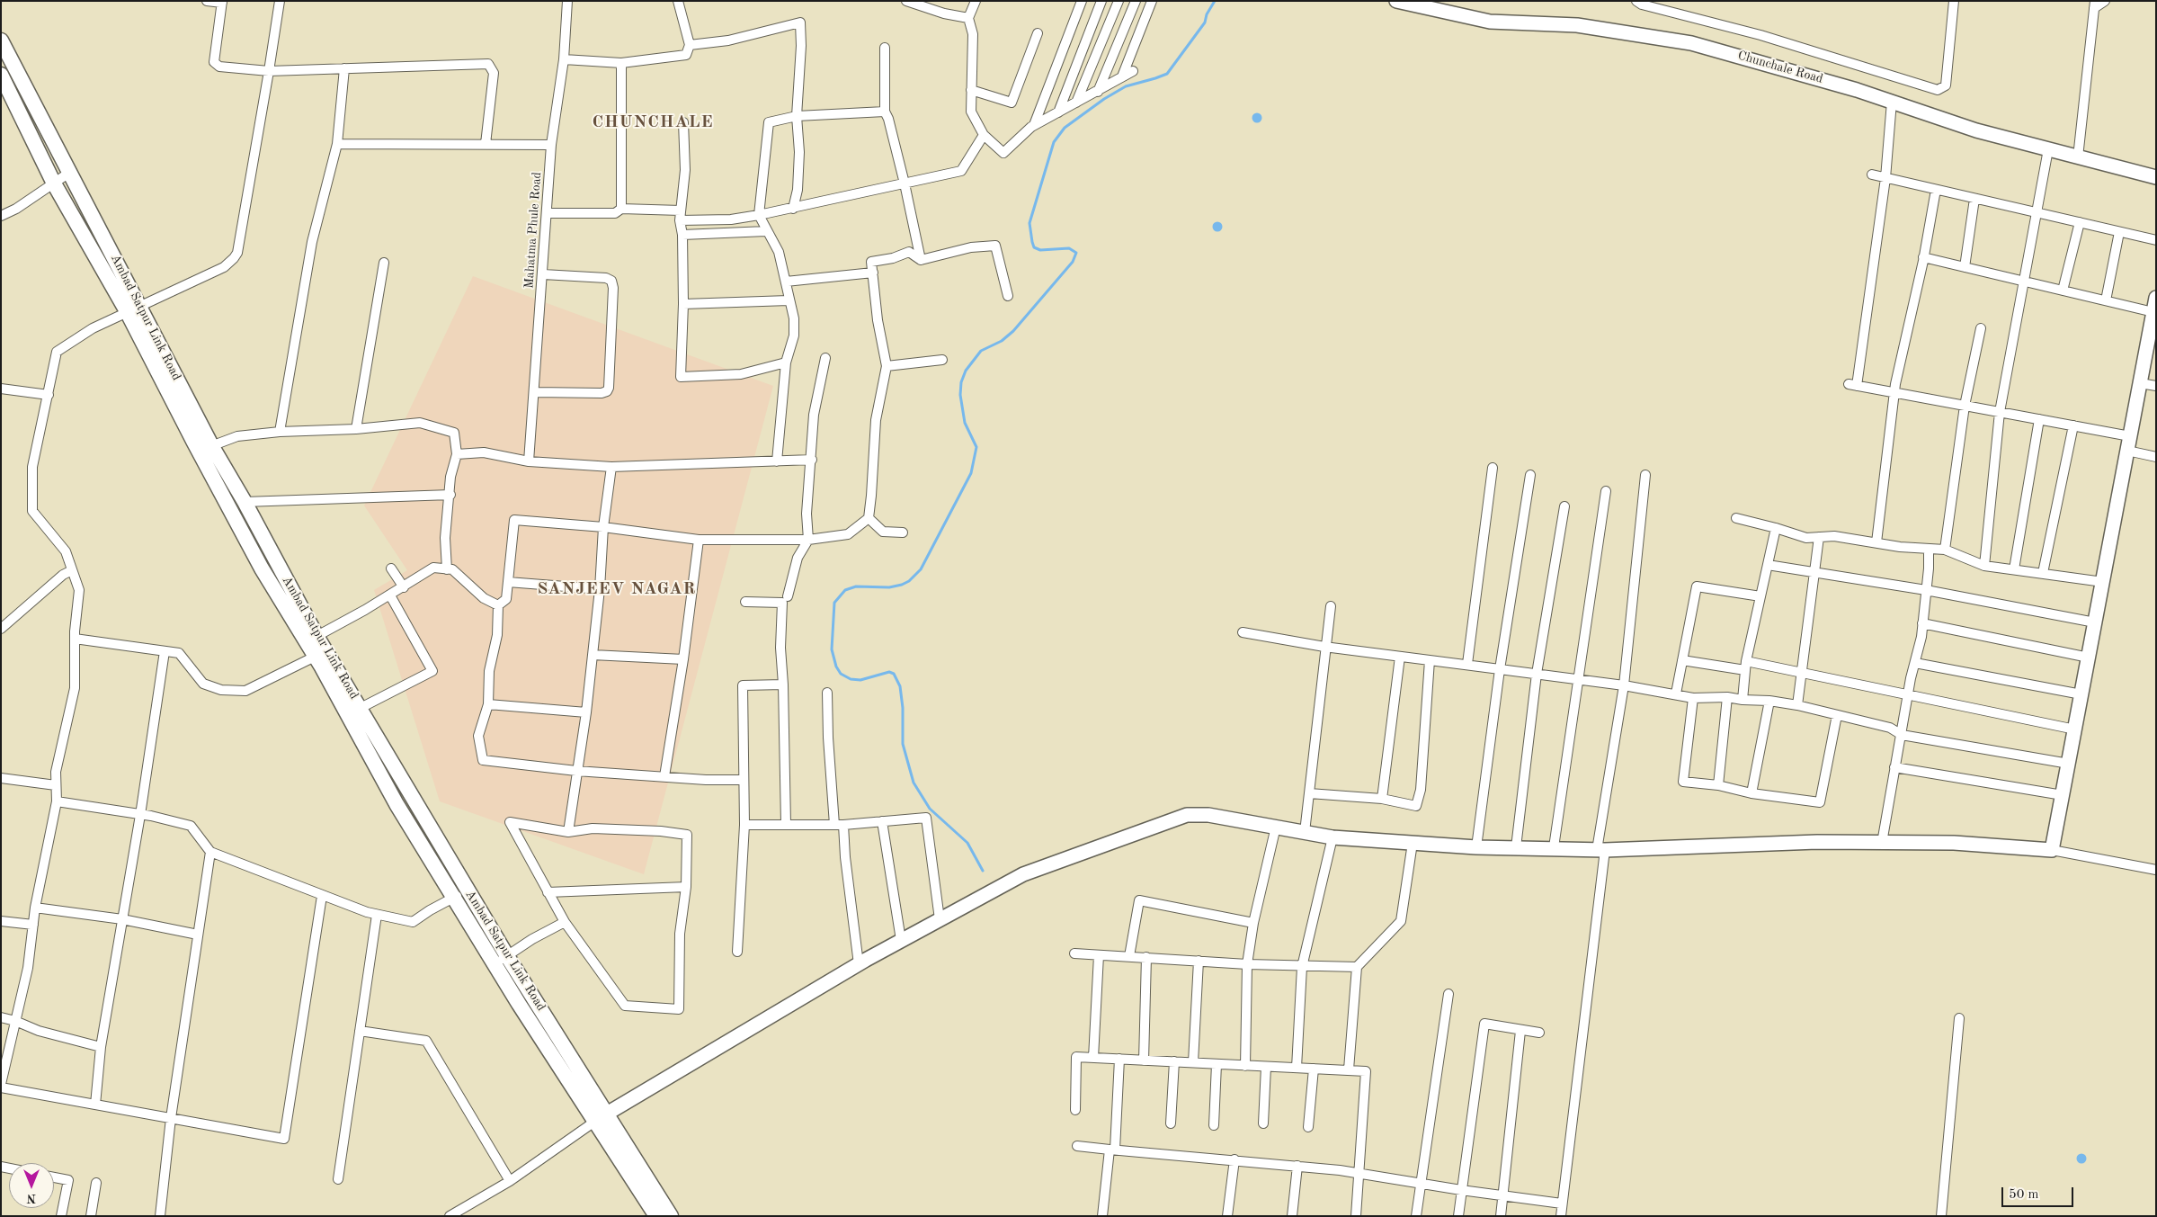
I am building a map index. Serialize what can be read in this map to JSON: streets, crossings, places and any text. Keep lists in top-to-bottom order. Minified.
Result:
{"streets":{"main road":["Chunchale Road","Ambad Satpur Link Road"],"street":["Mahatma Phule Road"]},"districts":["CHUNCHALE","SANJEEV NAGAR"],"scale_bar":"50 m","north":"bottom"}
